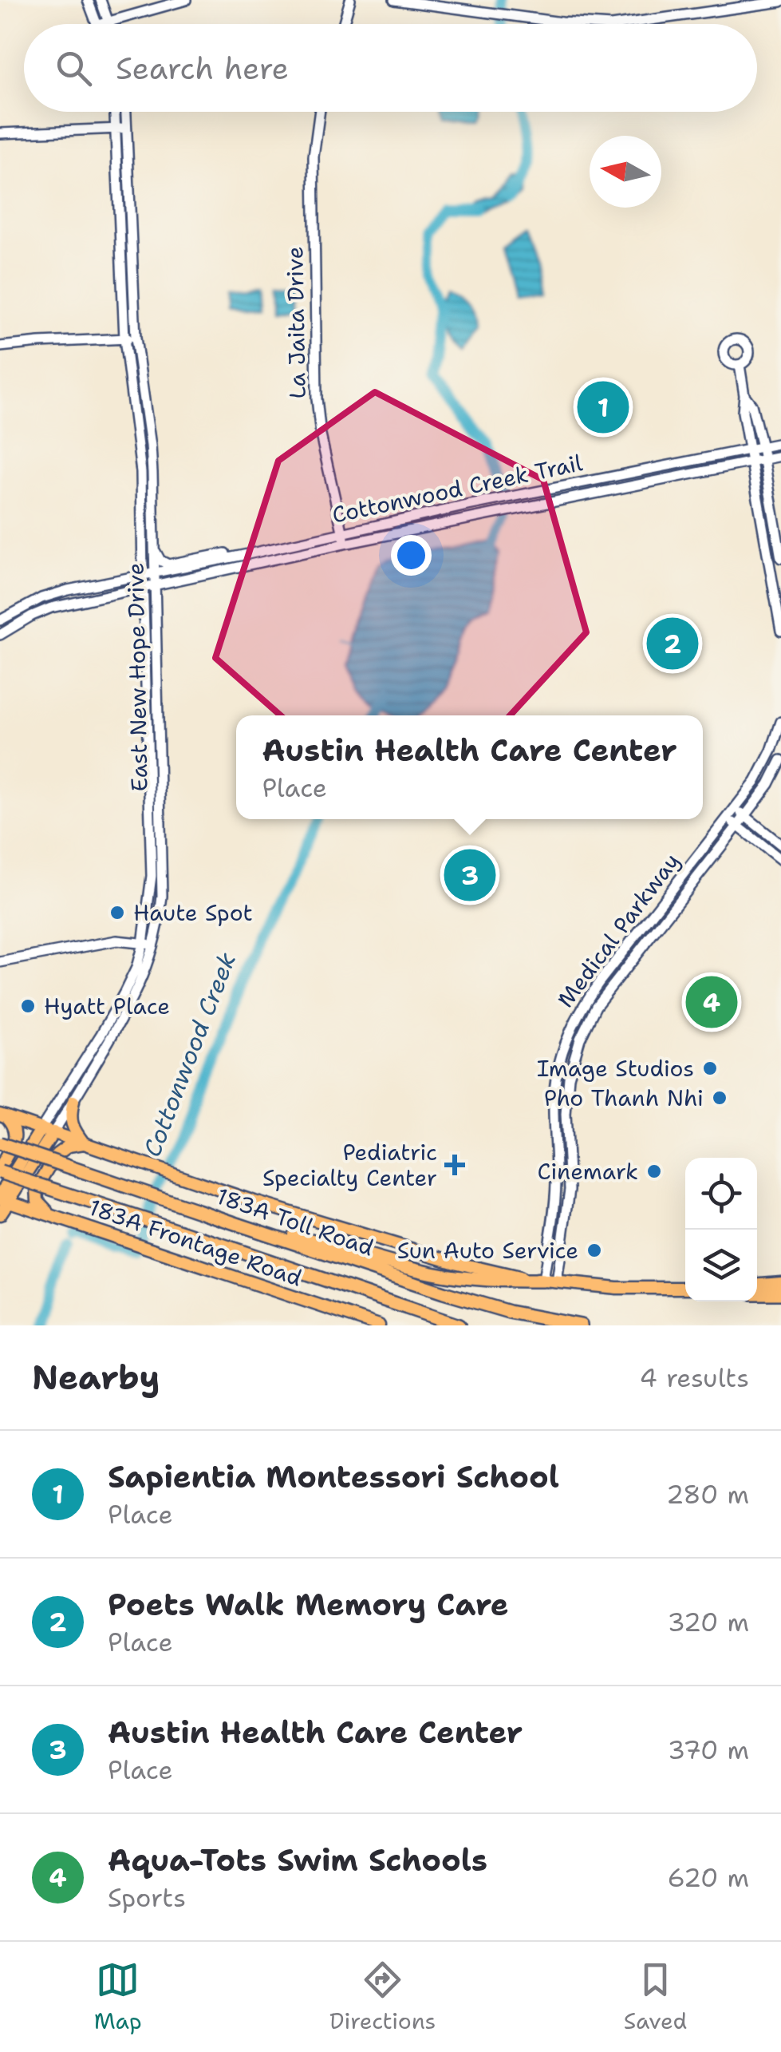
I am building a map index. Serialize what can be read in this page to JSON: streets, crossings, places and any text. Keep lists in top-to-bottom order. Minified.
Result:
{"streets":{"highway":["183A Toll Road"],"main road":["East New Hope Drive","183A Frontage Road"],"street":["La Jaita Drive","Cottonwood Creek Trail","Medical Parkway"]},"crossings":[["La Jaita Drive","Cottonwood Creek Trail"],["Cottonwood Creek Trail","East New Hope Drive"],["East New Hope Drive","183A Frontage Road"]],"water":["Cottonwood Creek"],"places":{"other":["Haute Spot","Hyatt Place","Image Studios","Pho Thanh Nhi","Cinemark","Sun Auto Service"],"health":["Pediatric Specialty Center"]},"north":"left","page":{"search":"Search here","pins":["1","2","3","4"],"popup":["Austin Health Care Center","Place"],"heading":["Nearby","4 results"],"list":[{"mark":"1","name":"Sapientia Montessori School","note":"Place","value":"280 m"},{"mark":"2","name":"Poets Walk Memory Care","note":"Place","value":"320 m"},{"mark":"3","name":"Austin Health Care Center","note":"Place","value":"370 m"},{"mark":"4","name":"Aqua-Tots Swim Schools","note":"Sports","value":"620 m"}],"nav":["Map","Directions","Saved"]}}
